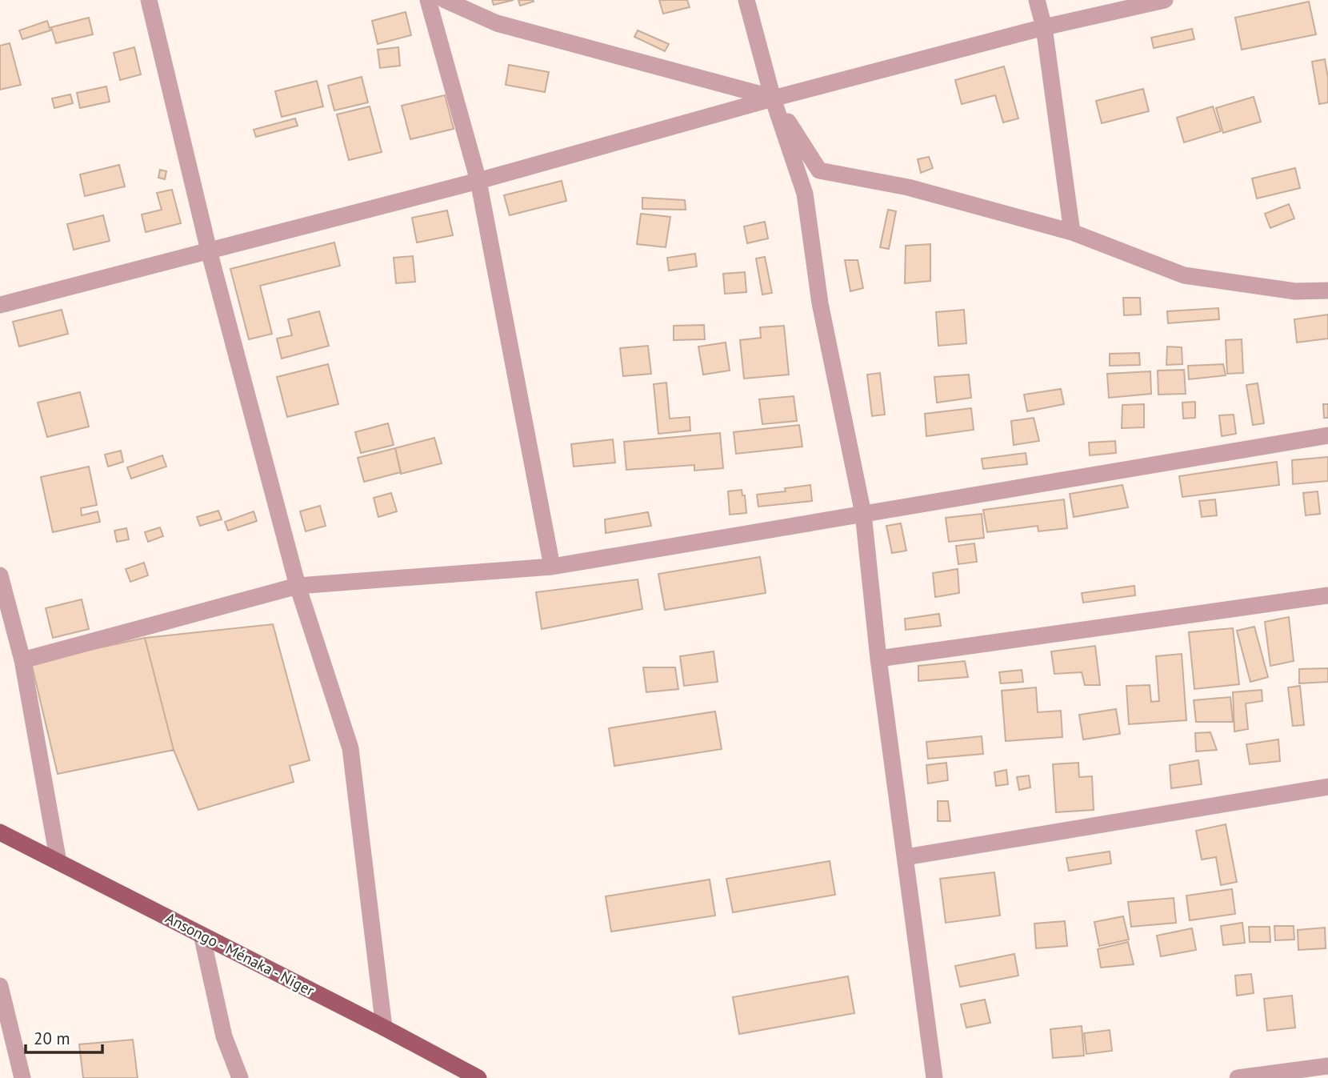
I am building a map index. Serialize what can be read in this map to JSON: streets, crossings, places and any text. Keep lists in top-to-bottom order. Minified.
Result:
{"streets":{"main road":["Ansongo - Ménaka - Niger"]},"scale_bar":"20 m"}
